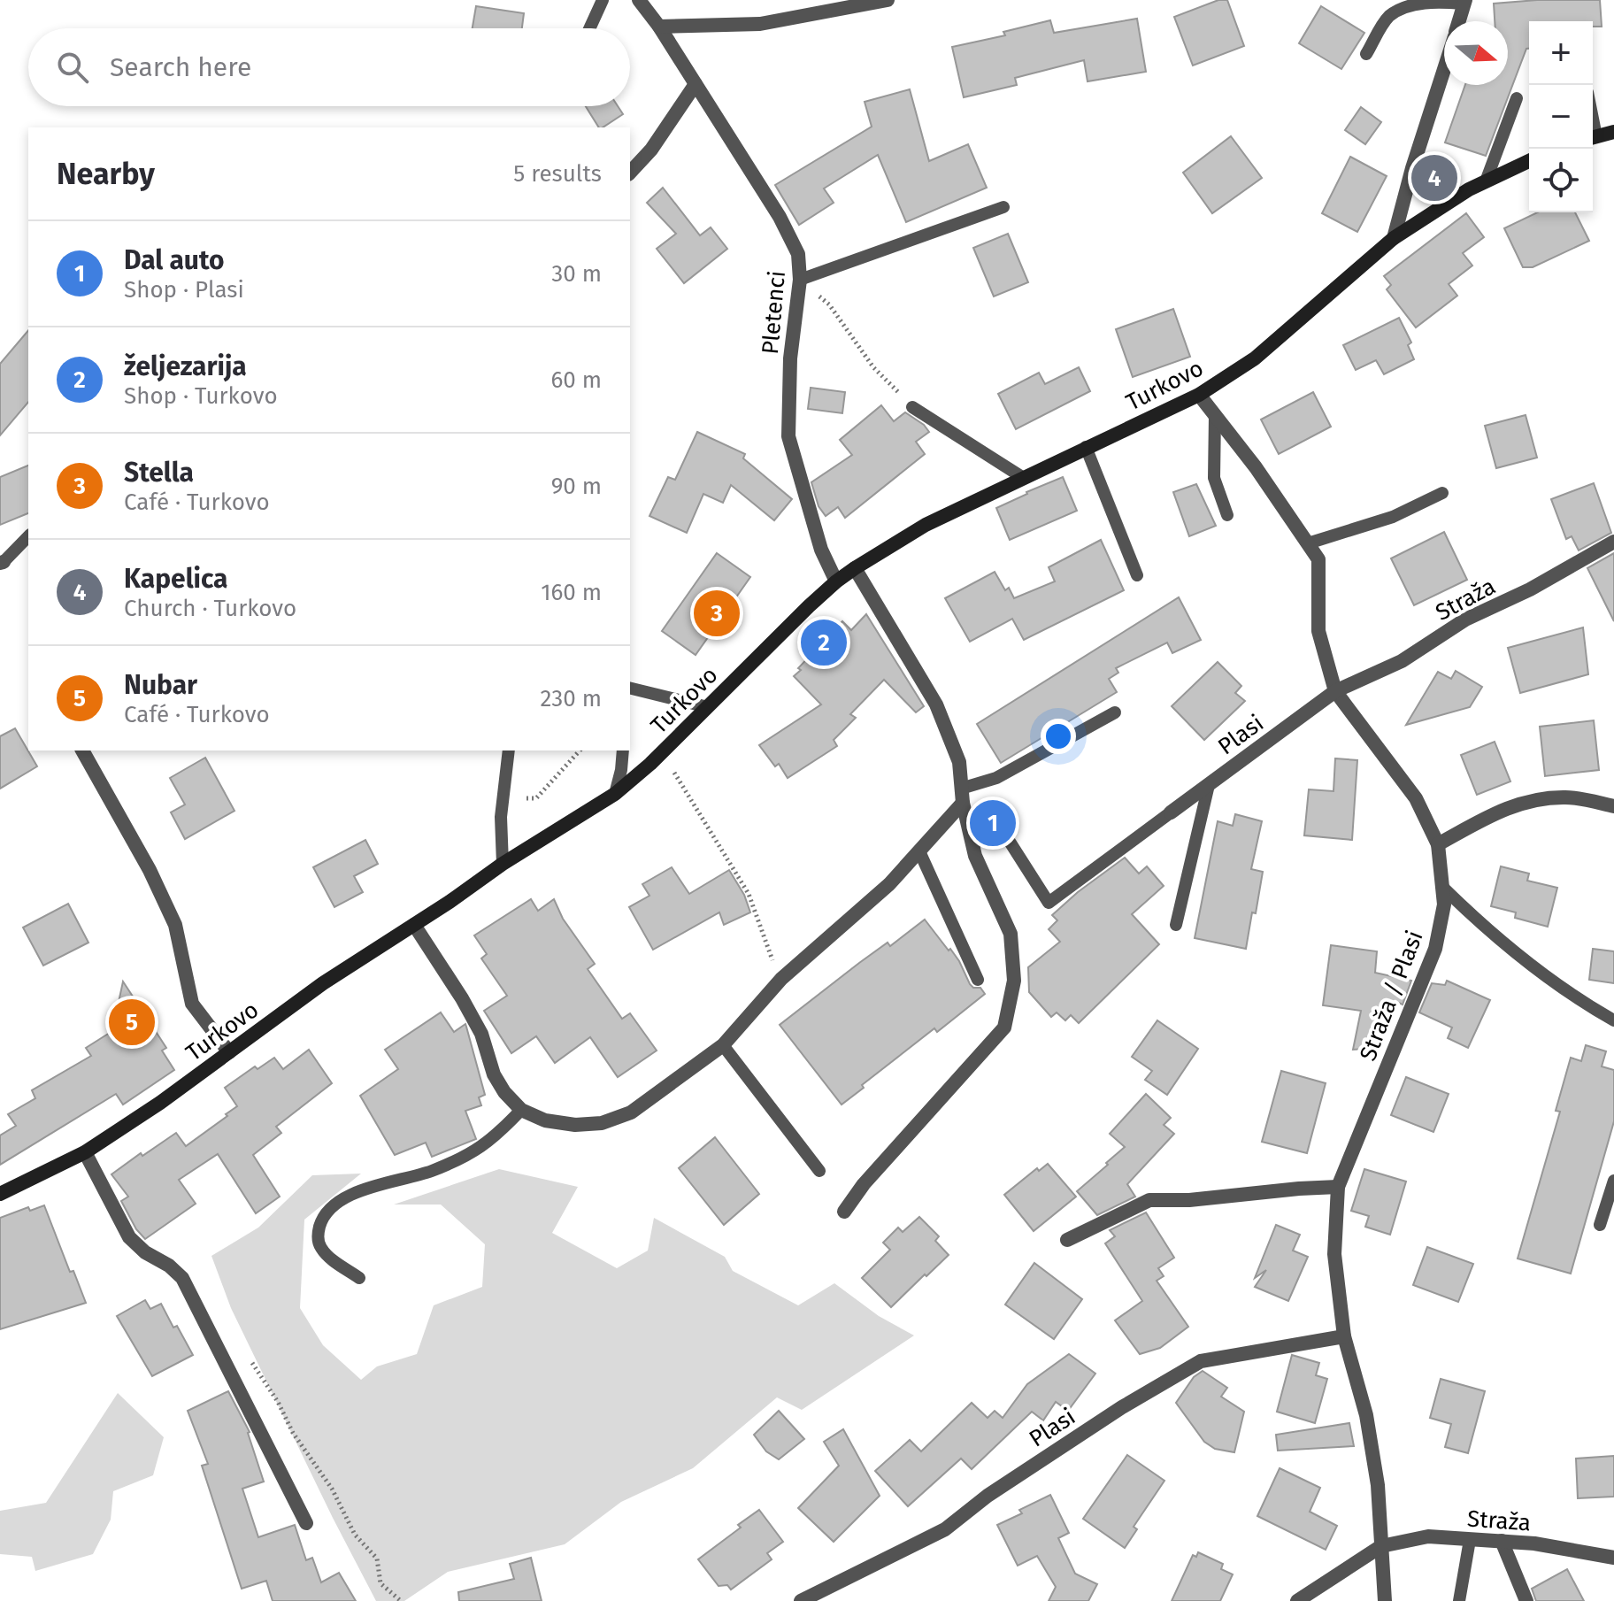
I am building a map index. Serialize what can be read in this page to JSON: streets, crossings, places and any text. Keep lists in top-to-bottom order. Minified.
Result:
{"streets":{"main road":["Turkovo"],"street":["Pletenci","Straža","Plasi","Straža / Plasi"]},"crossings":[["Pletenci","Turkovo"],["Turkovo","Straža / Plasi"],["Straža","Plasi"],["Straža","Straža / Plasi"],["Plasi","Straža / Plasi"]],"north":"right","page":{"map_buttons":["+","−"],"search":"Search here","heading":["Nearby","5 results"],"pins":["4","3","2","1","5"],"list":[{"mark":"1","name":"Dal auto","note":"Shop · Plasi","value":"30 m"},{"mark":"2","name":"željezarija","note":"Shop · Turkovo","value":"60 m"},{"mark":"3","name":"Stella","note":"Café · Turkovo","value":"90 m"},{"mark":"4","name":"Kapelica","note":"Church · Turkovo","value":"160 m"},{"mark":"5","name":"Nubar","note":"Café · Turkovo","value":"230 m"}]}}
